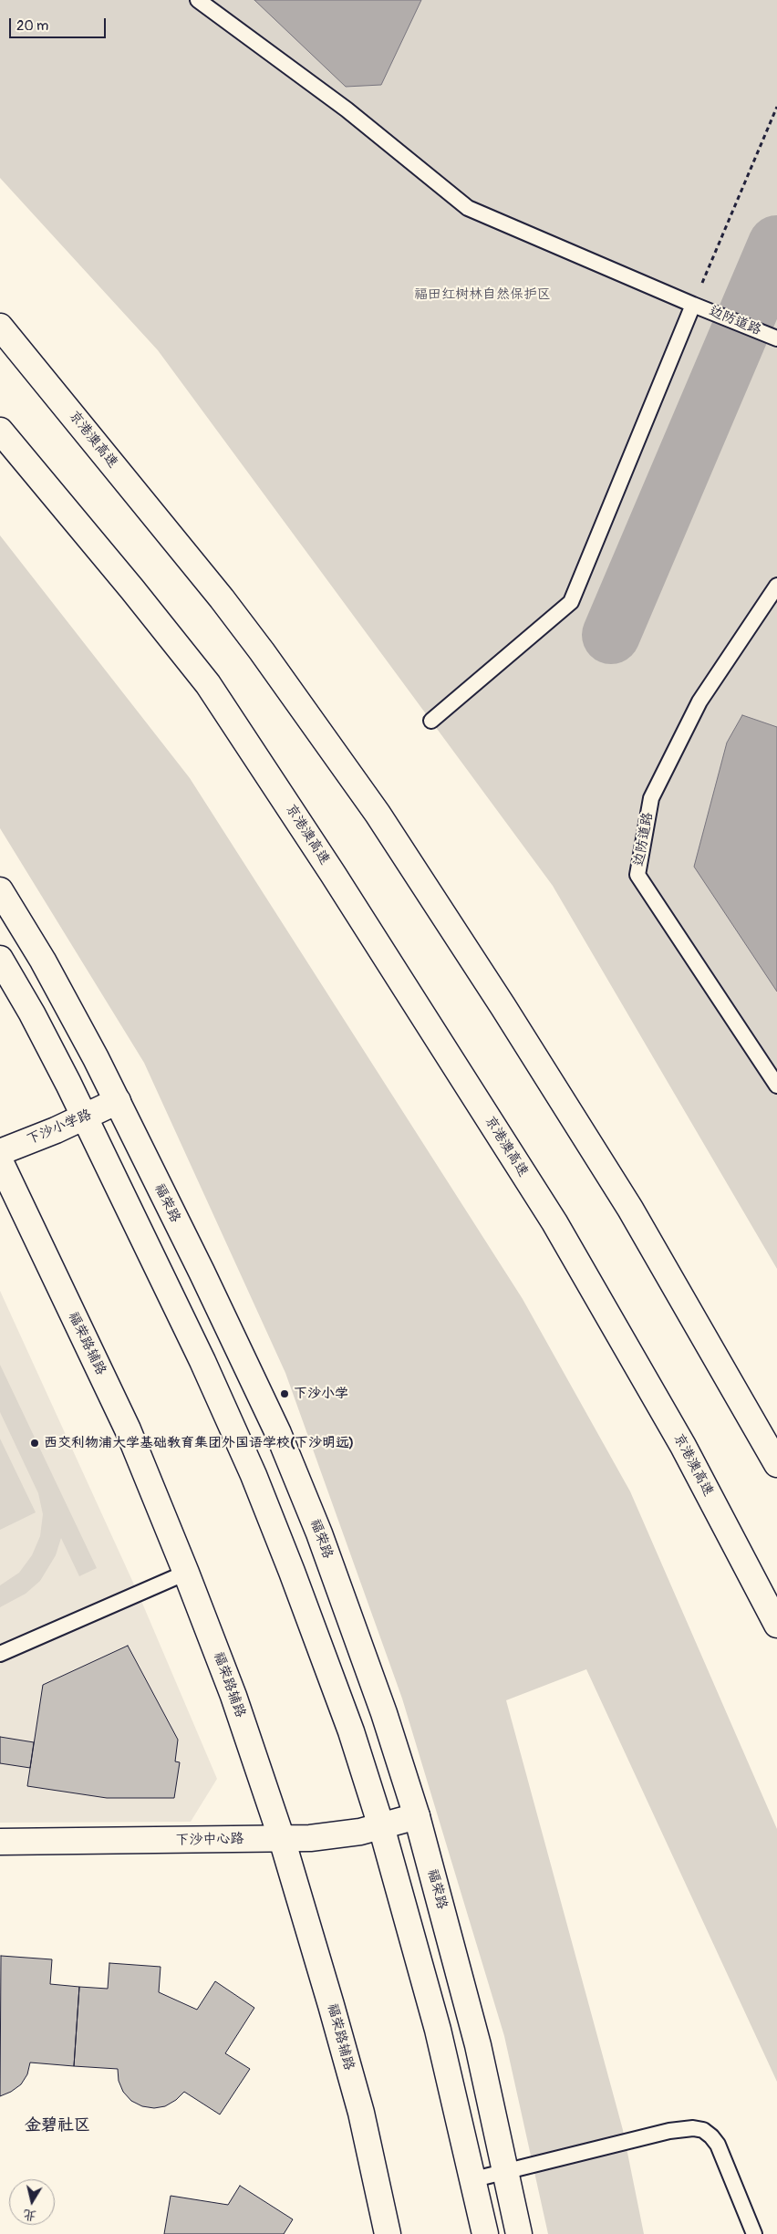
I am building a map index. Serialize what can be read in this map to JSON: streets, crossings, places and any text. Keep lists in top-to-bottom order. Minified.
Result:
{"streets":{"main road":["京港澳高速","下沙小学路","福荣路","福荣路辅路","下沙中心路"],"lane":["边防道路"]},"crossings":[["下沙小学路","福荣路"],["福荣路","下沙中心路"],["福荣路辅路","下沙中心路"]],"districts":["金碧社区"],"parks":["福田红树林自然保护区"],"places":["下沙小学","西交利物浦大学基础教育集团外国语学校(下沙明远)"],"scale_bar":"20 m","north":"bottom"}
